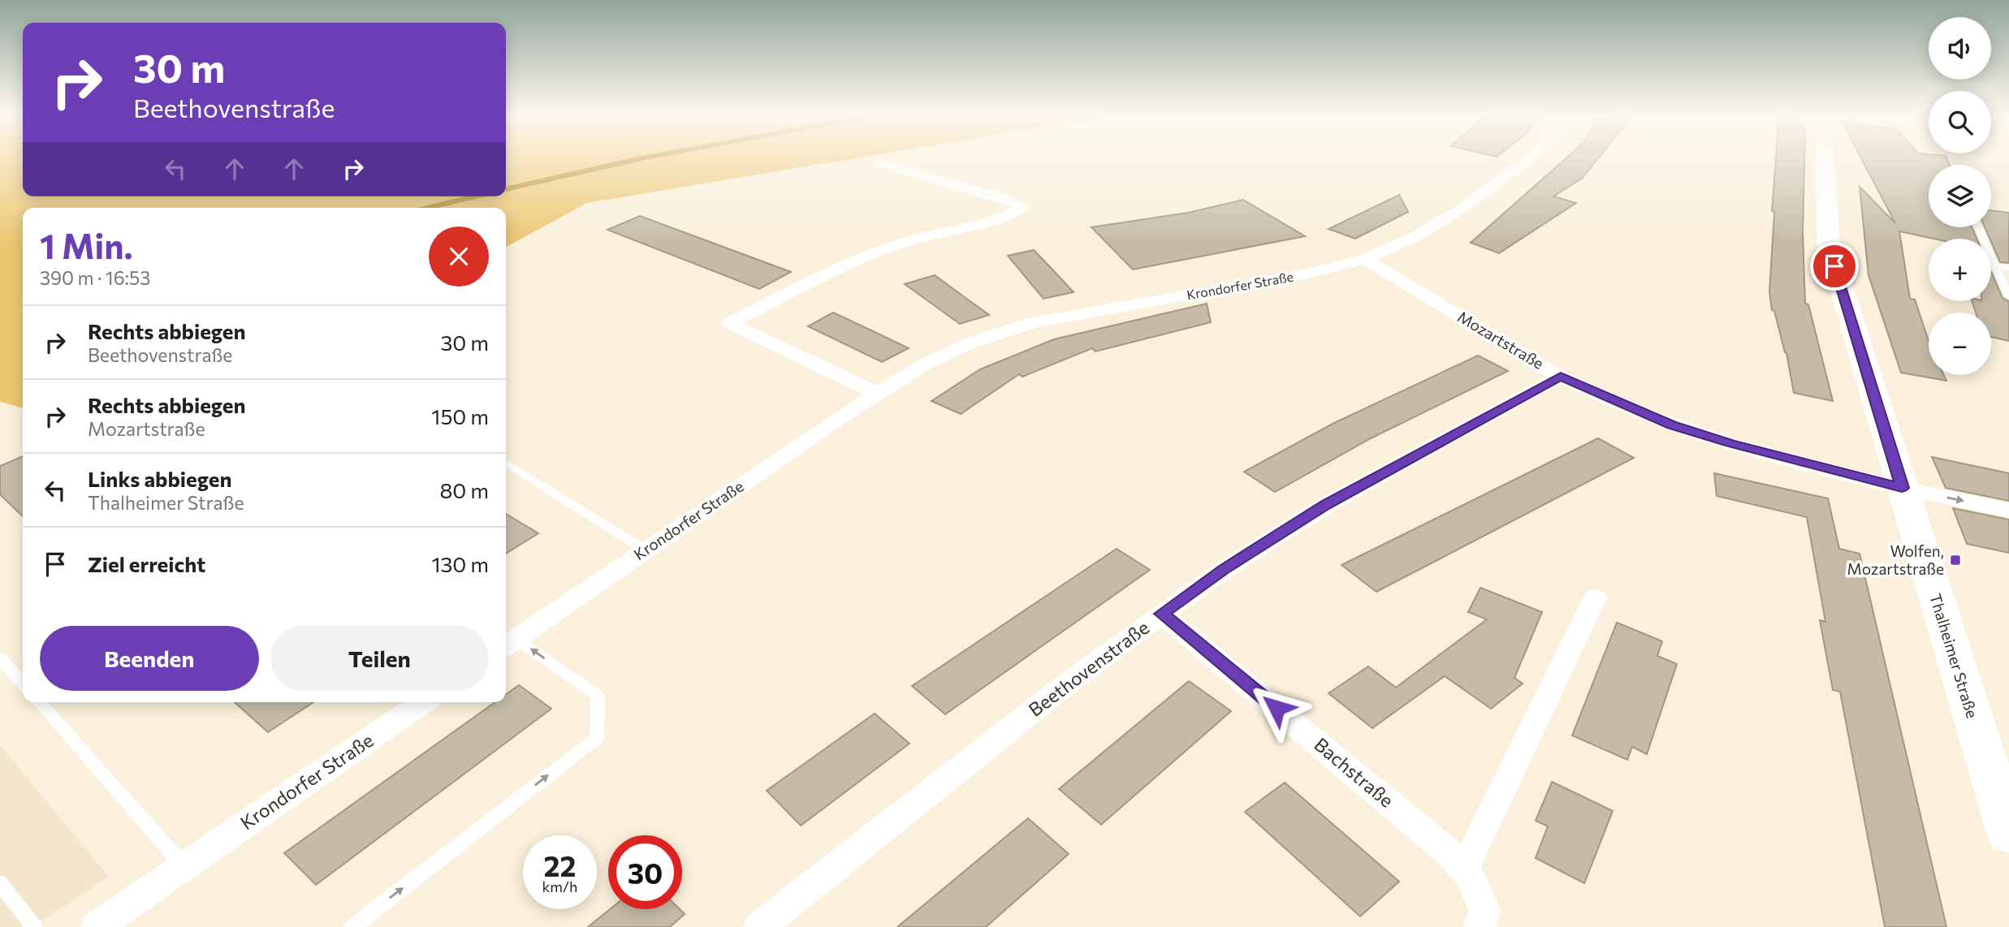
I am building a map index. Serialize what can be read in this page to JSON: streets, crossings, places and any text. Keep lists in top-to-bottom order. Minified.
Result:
{"streets":{"street":["Krondorfer Straße","Mozartstraße","Thalheimer Straße","Beethovenstraße","Bachstraße"]},"crossings":[["Krondorfer Straße","Mozartstraße"],["Mozartstraße","Thalheimer Straße"],["Mozartstraße","Beethovenstraße"],["Beethovenstraße","Bachstraße"]],"places":{"transit":["Wolfen, Mozartstraße"]},"page":{"map_buttons":["+","−"],"turn":["30 m","Beethovenstraße"],"heading":["1 Min.","390 m · 16:53"],"list":[{"name":"Rechts abbiegen","note":"Beethovenstraße","value":"30 m"},{"name":"Rechts abbiegen","note":"Mozartstraße","value":"150 m"},{"name":"Links abbiegen","note":"Thalheimer Straße","value":"80 m"},{"name":"Ziel erreicht","value":"130 m"}],"buttons":["Beenden","Teilen"],"speed":"22 km/h","limit":"30"}}
